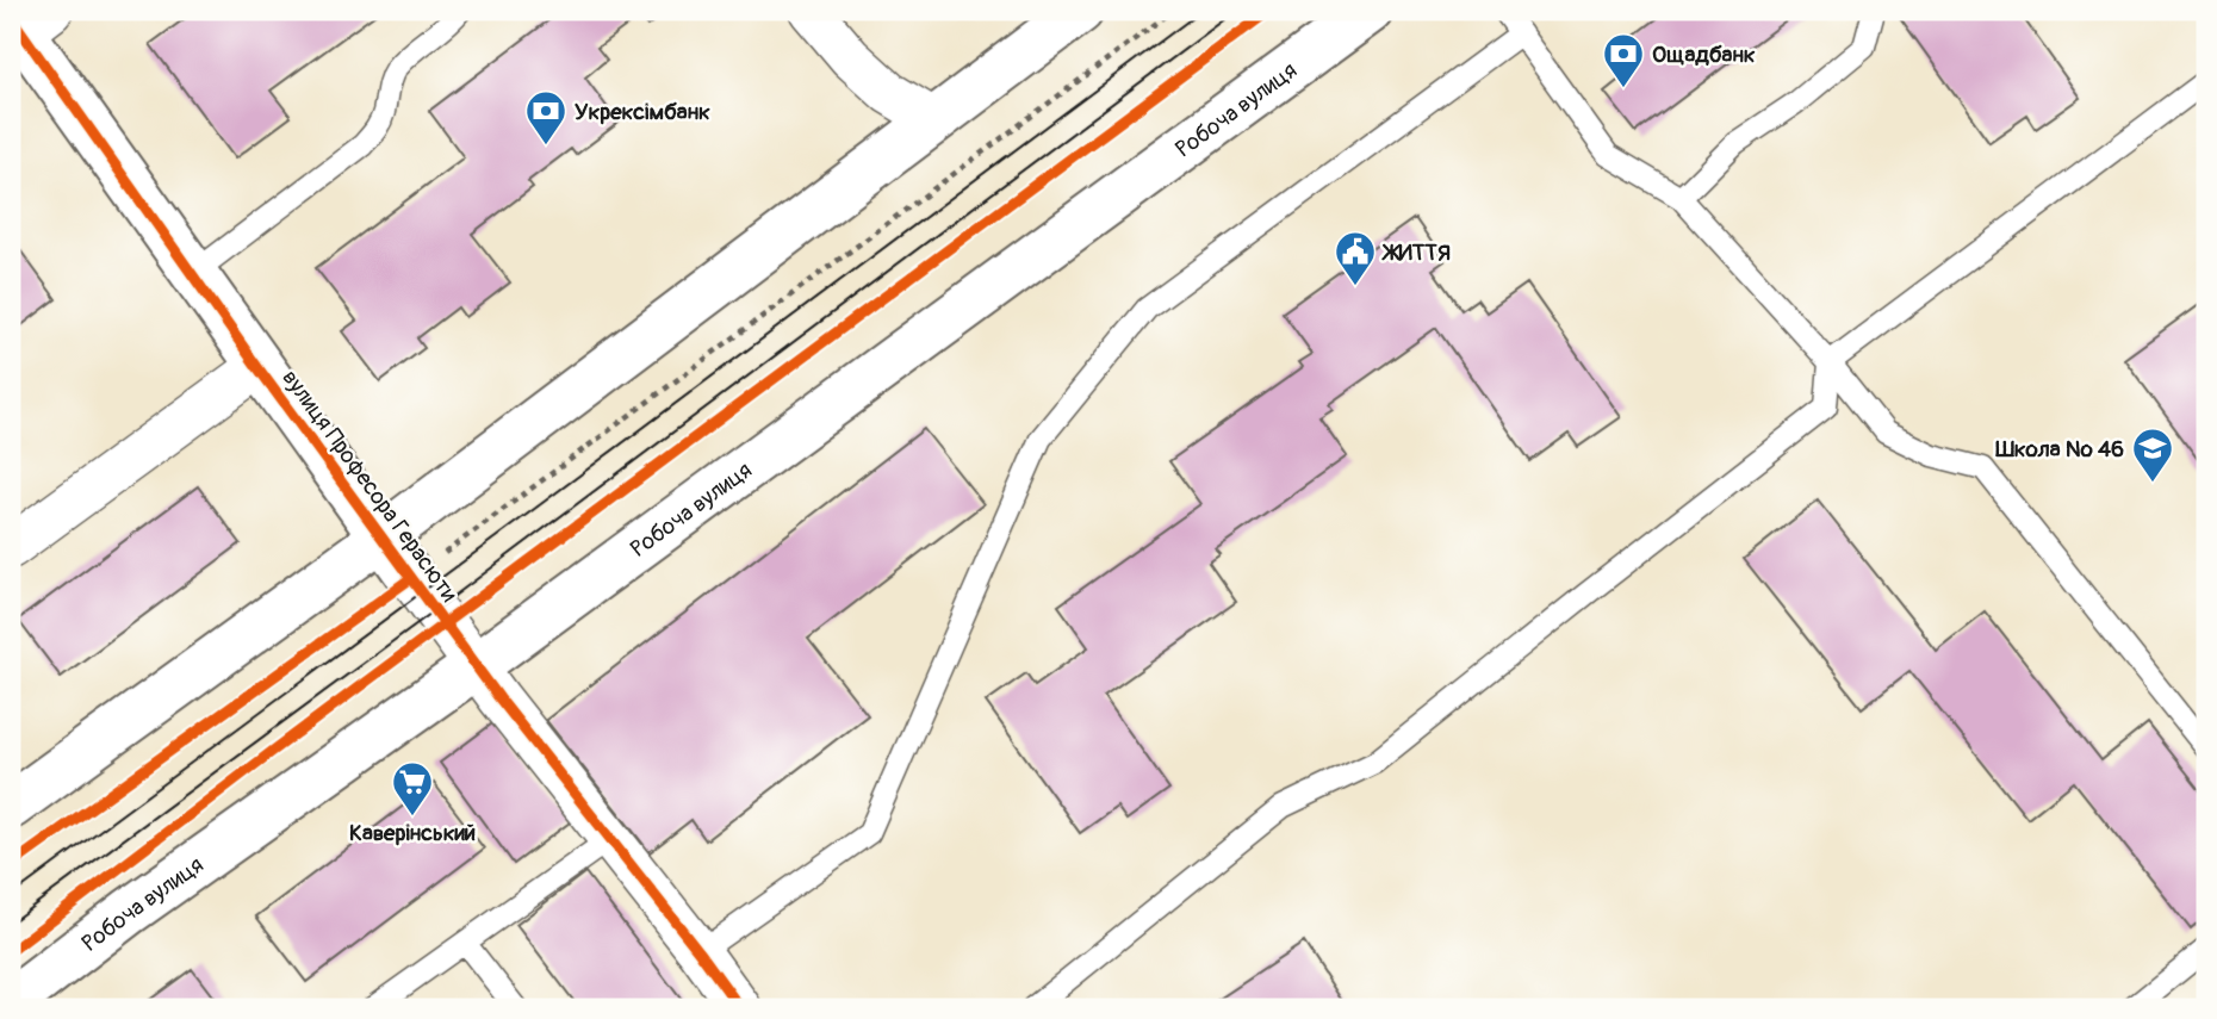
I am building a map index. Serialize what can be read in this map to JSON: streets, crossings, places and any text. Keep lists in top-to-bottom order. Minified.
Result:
{"streets":{"main road":["Робоча вулиця","вулиця Професора Герасюти"]},"crossings":[["Робоча вулиця","вулиця Професора Герасюти"]],"places":{"bank":["Ощадбанк","Укрексімбанк"],"public building":["ЖИТТЯ"],"school or university":["Школа № 46"],"supermarket":["Каверінський"]}}
